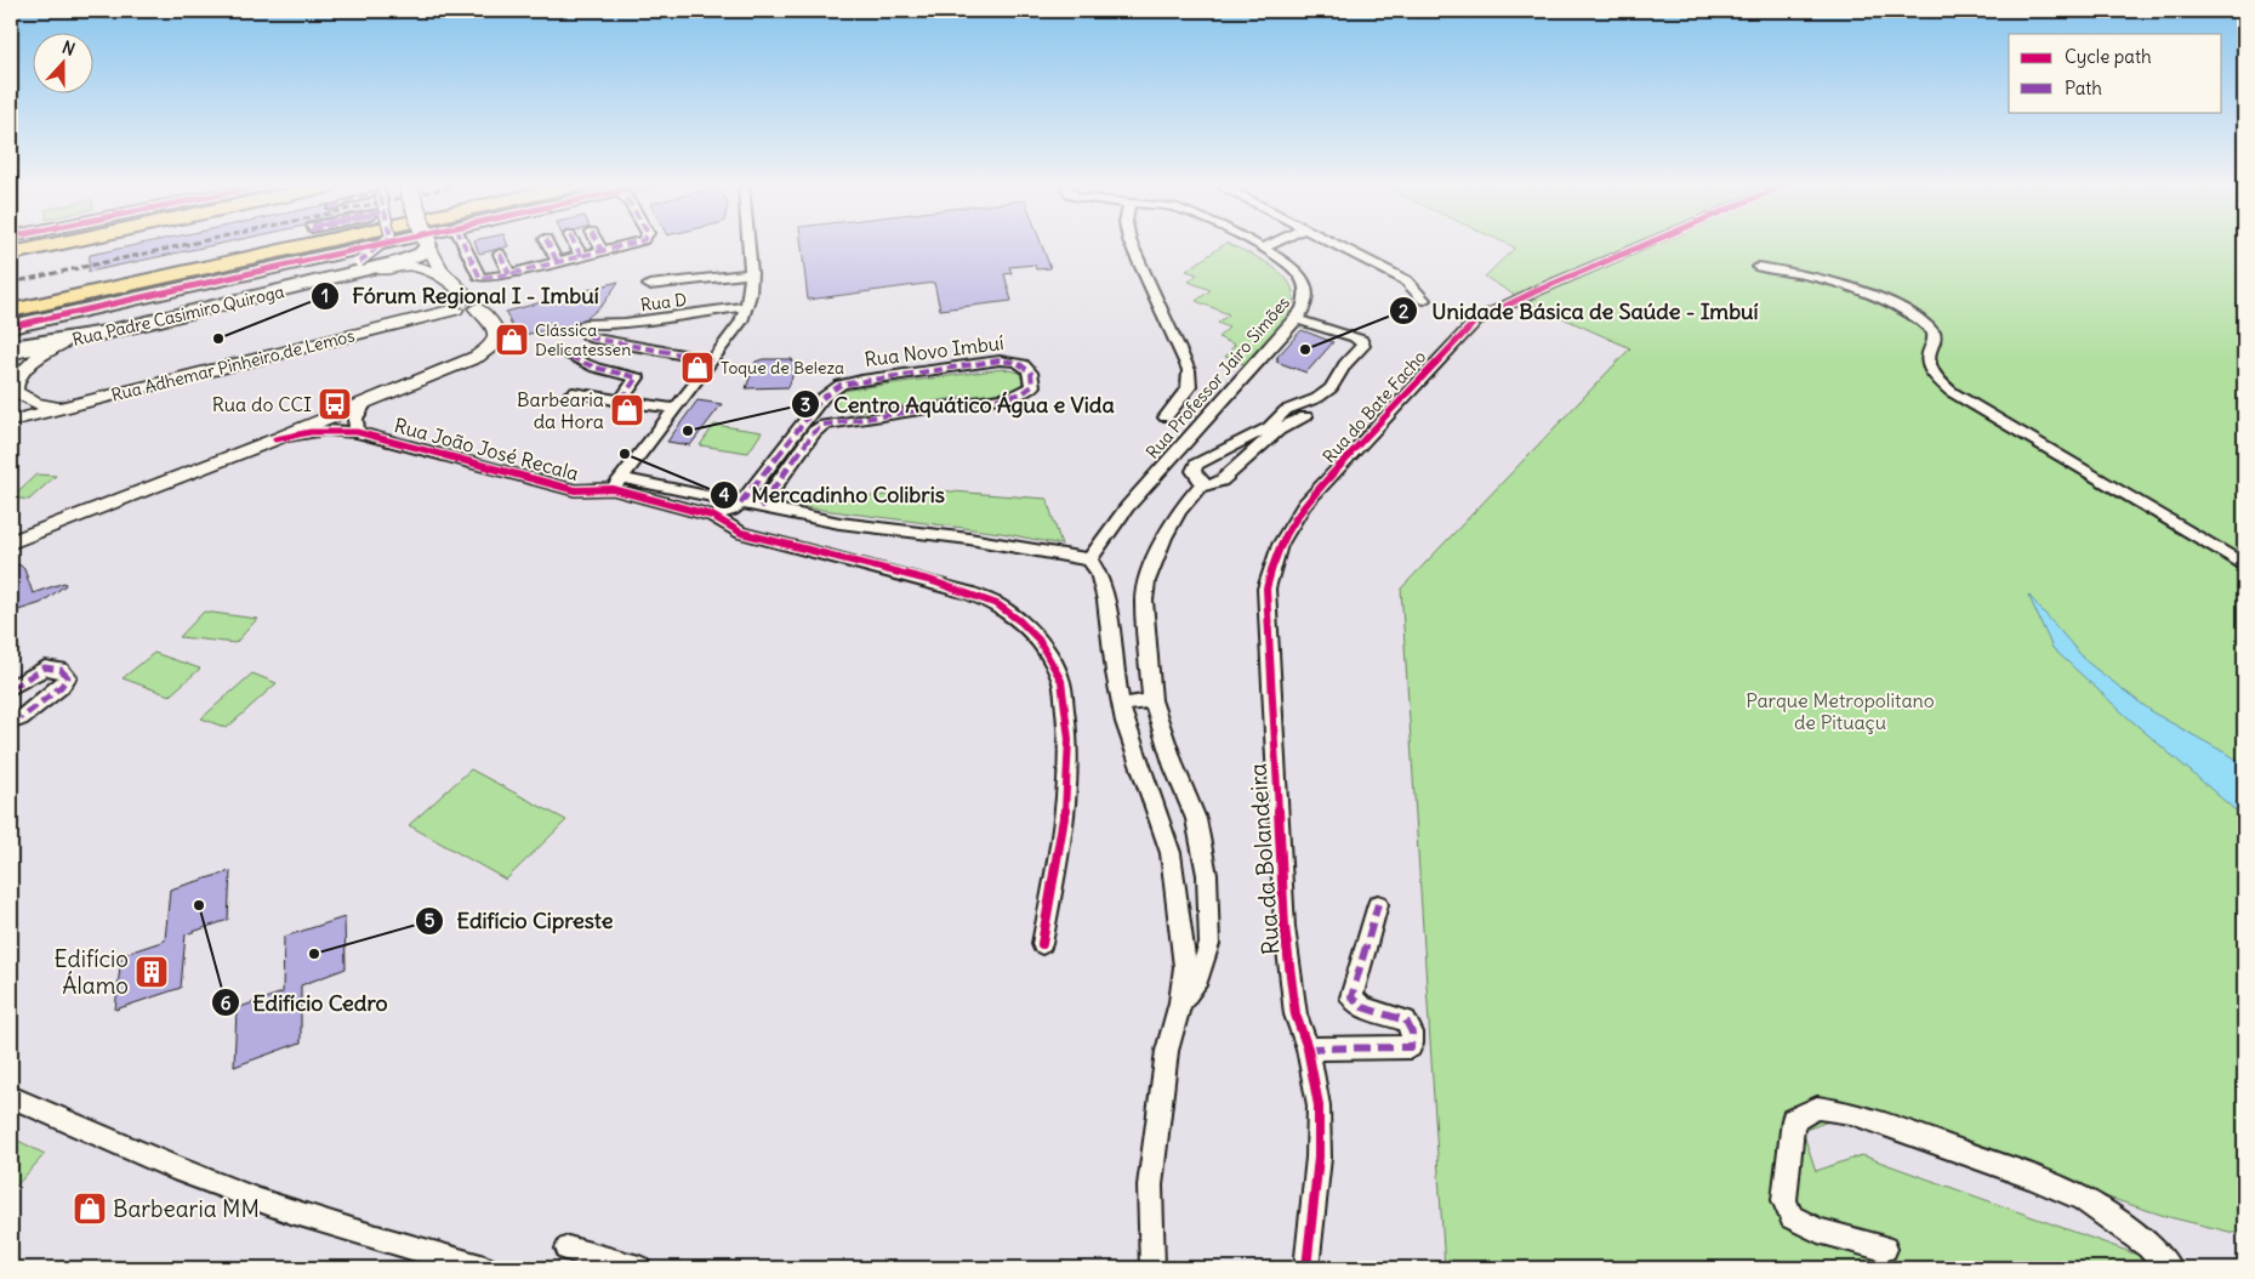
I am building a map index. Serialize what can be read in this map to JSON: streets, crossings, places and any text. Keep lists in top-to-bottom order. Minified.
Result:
{"streets":{"main road":["Rua Padre Casimiro Quiroga"],"street":["Rua D","Rua Novo Imbuí","Rua Adhemar Pinheiro de Lemos","Rua Professor Jairo Simões","Rua do Bate Facho","Rua João José Recala","Rua da Bolandeira"]},"crossings":[["Rua Padre Casimiro Quiroga","Rua Adhemar Pinheiro de Lemos"],["Rua Novo Imbuí","Rua João José Recala"],["Rua do Bate Facho","Rua da Bolandeira"]],"parks":["Parque Metropolitano de Pituaçu"],"places":{"other":["Fórum Regional I - Imbuí","Unidade Básica de Saúde - Imbuí","Centro Aquático Água e Vida","Mercadinho Colibris","Edifício Cedro","Edifício Cipreste"],"shop":["Clássica Delicatessen","Toque de Beleza","Barbearia da Hora","Barbearia MM"],"bus stop":["Rua do CCI"],"building":["Edifício Álamo"]},"legend":["Cycle path","Path"],"north":"top"}
